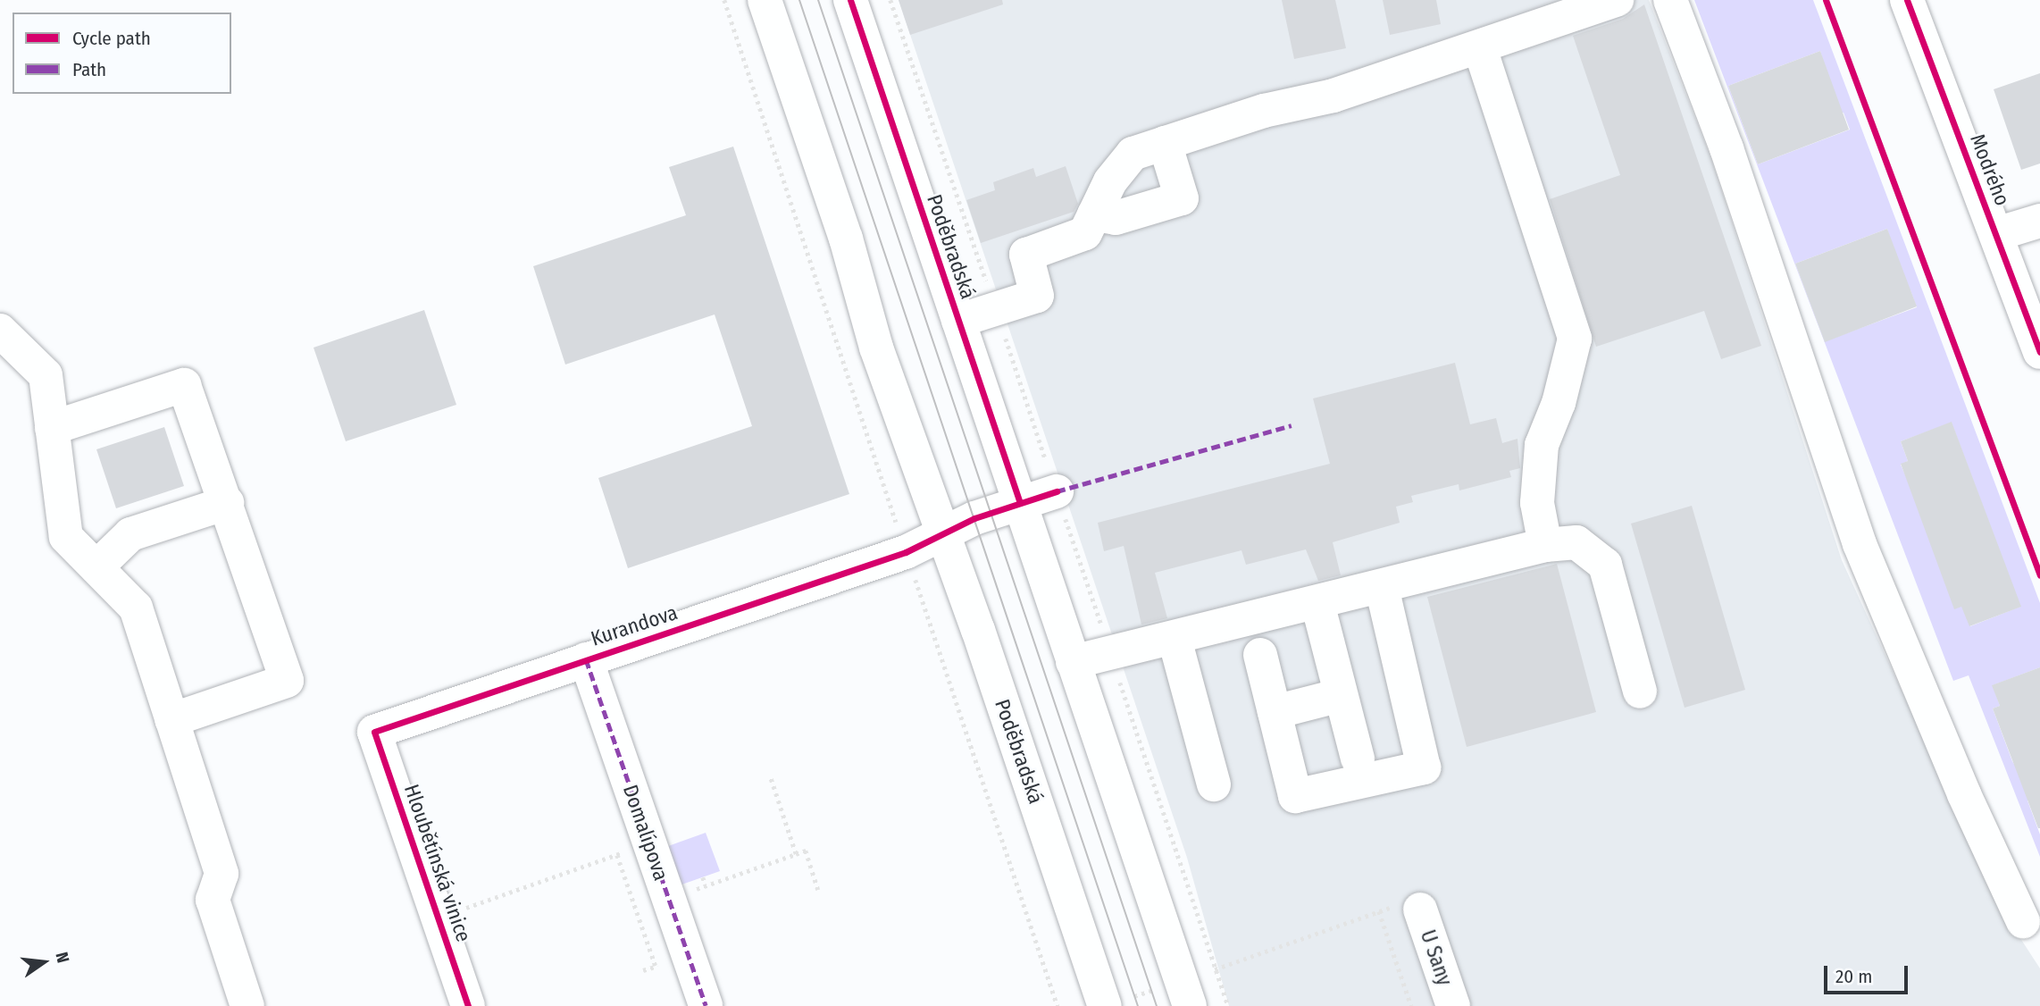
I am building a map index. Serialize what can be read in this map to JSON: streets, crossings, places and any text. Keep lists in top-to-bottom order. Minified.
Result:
{"streets":{"main road":["Modrého","Poděbradská","Kurandova","Domalípova","Hloubětínská vinice","U Sany"]},"crossings":[["Poděbradská","Kurandova"],["Kurandova","Domalípova"],["Kurandova","Hloubětínská vinice"]],"legend":["Cycle path","Path"],"scale_bar":"20 m","north":"right"}
